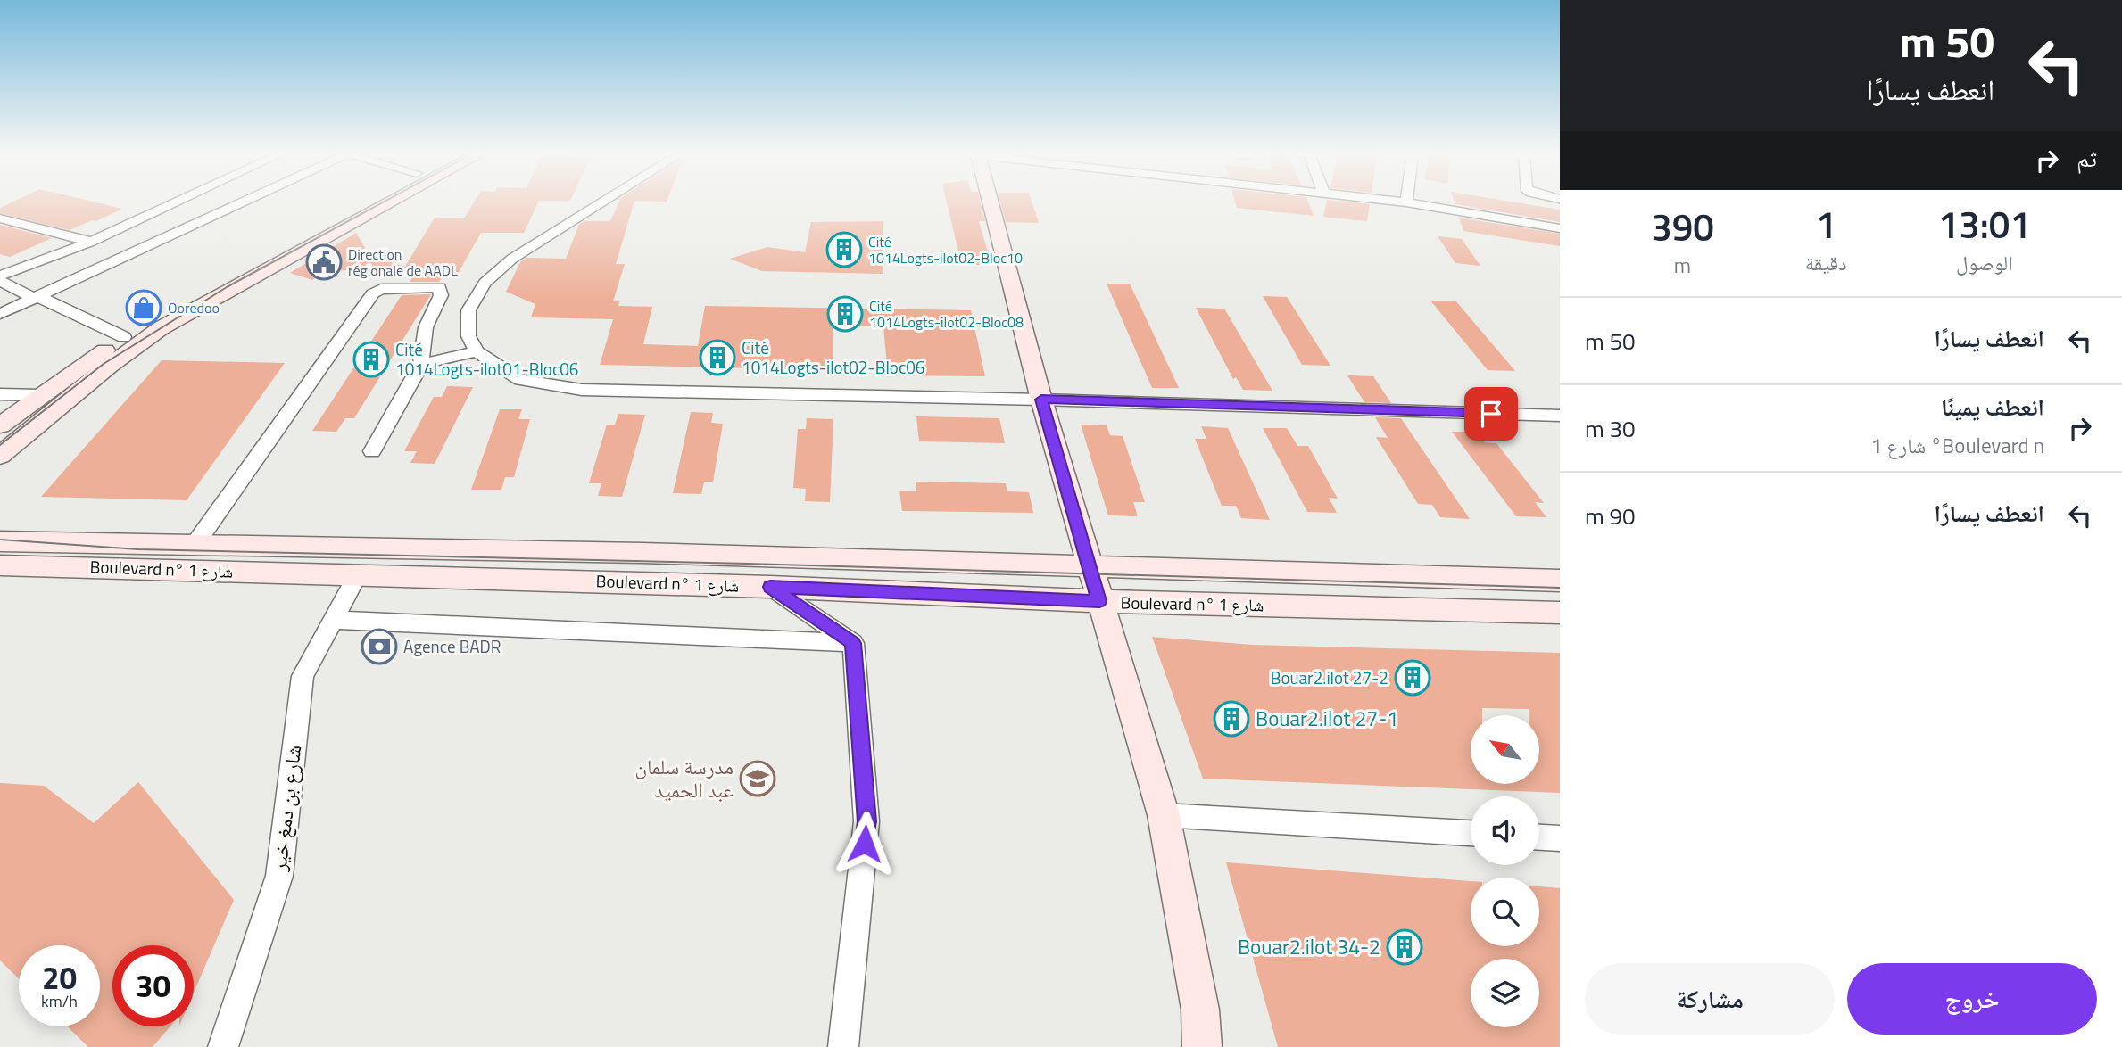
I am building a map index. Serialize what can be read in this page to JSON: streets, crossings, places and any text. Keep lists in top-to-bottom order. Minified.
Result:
{"streets":{"main road":["Boulevard n° شارع 1"],"street":["شارع بن دمغ خير"]},"crossings":[["Boulevard n° شارع 1","شارع بن دمغ خير"]],"places":{"building":["Cité 1014Logts-ilot02-Bloc10","Cité 1014Logts-ilot02-Bloc08","Cité 1014Logts-ilot02-Bloc06","Cité 1014Logts-ilot01-Bloc06","Bouar2.ilot 27-2","Bouar2.ilot 27-1","Bouar2.ilot 34-2"],"public building":["Direction régionale de AADL"],"shop":["Ooredoo"],"bank":["Agence BADR"],"school or university":["مدرسة سلمان عبد الحميد"]},"north":"top left","page":{"turn":["50 m","انعطف يسارًا"],"then":"ثم","eta":["13:01","الوصول","1","دقيقة","390","m"],"list":[{"name":"انعطف يسارًا","value":"50 m"},{"name":"انعطف يمينًا","note":"Boulevard n° شارع 1","value":"30 m"},{"name":"انعطف يسارًا","value":"90 m"}],"speed":"20 km/h","limit":"30","buttons":["خروج","مشاركة"]}}
